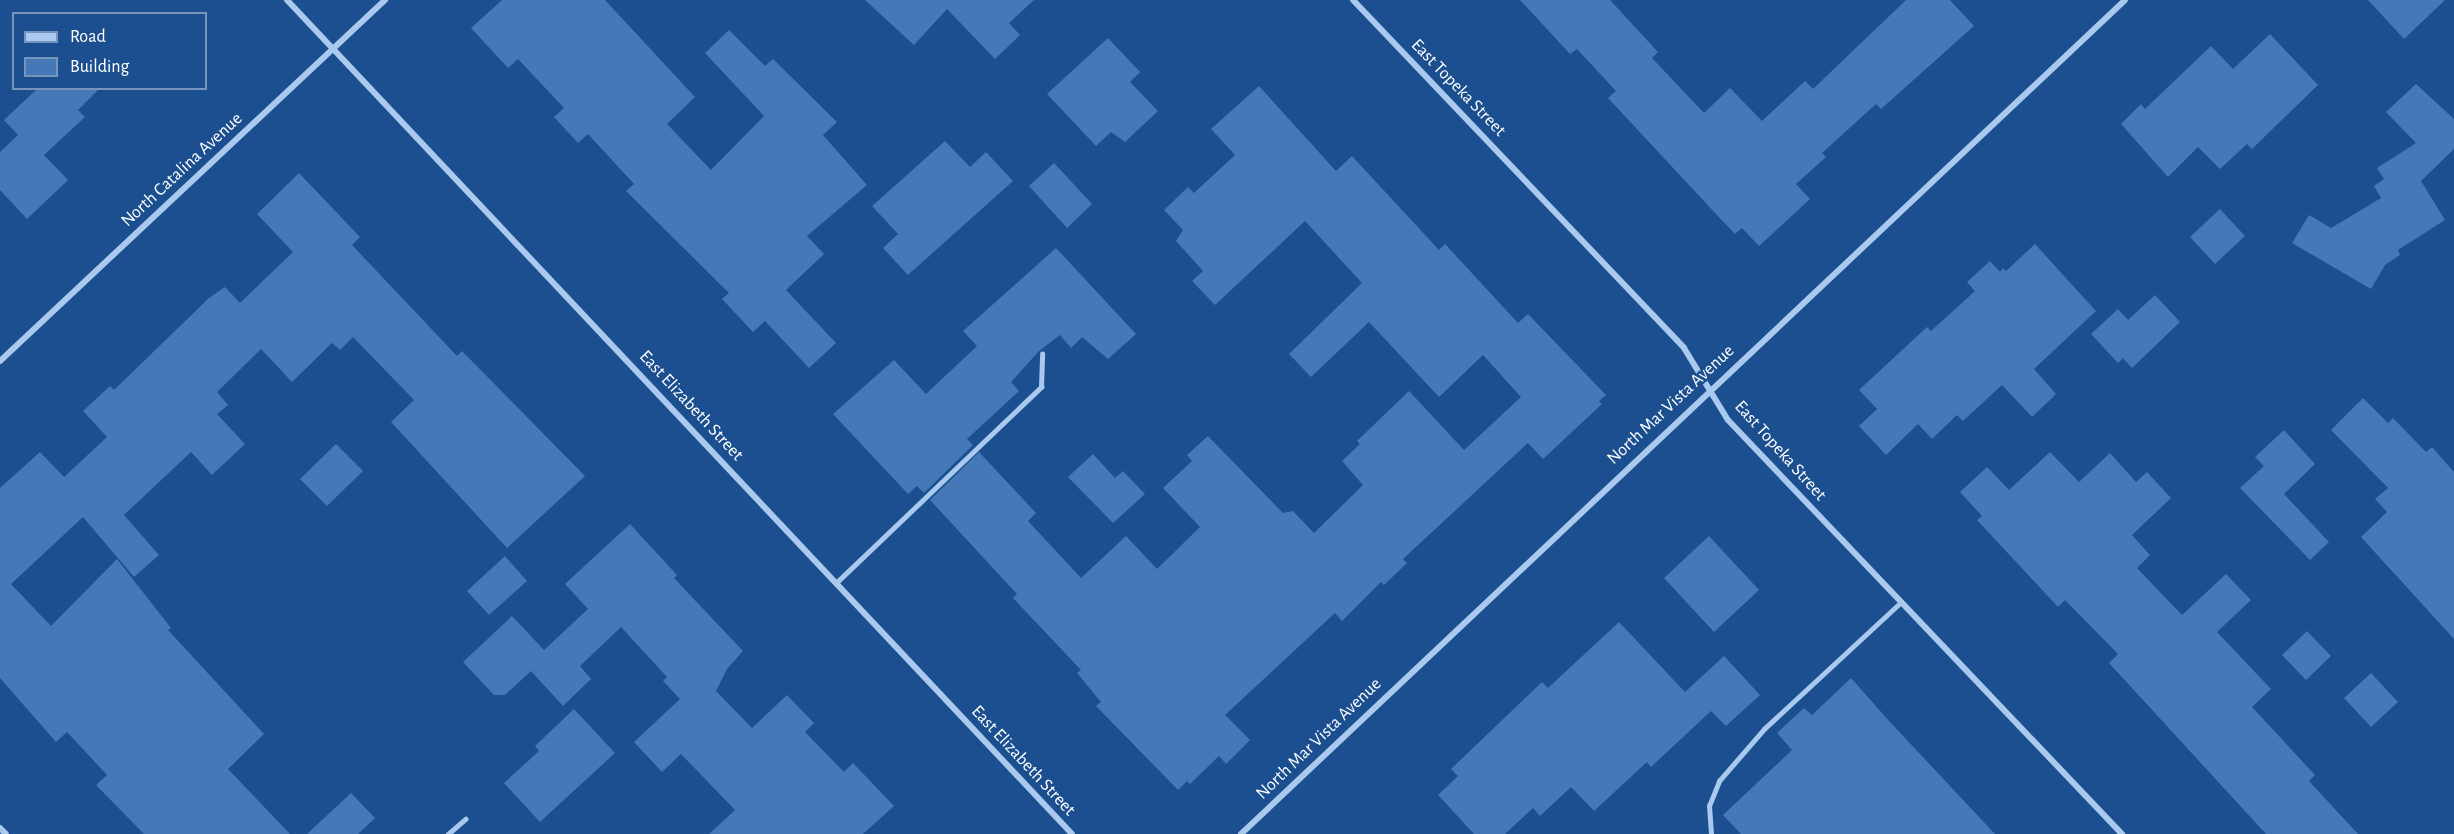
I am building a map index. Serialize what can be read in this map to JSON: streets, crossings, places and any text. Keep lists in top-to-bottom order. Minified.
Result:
{"streets":{"street":["East Topeka Street","North Catalina Avenue","North Mar Vista Avenue","East Elizabeth Street"]},"crossings":[["East Topeka Street","North Mar Vista Avenue"],["North Catalina Avenue","East Elizabeth Street"]],"legend":["Road","Building"]}
